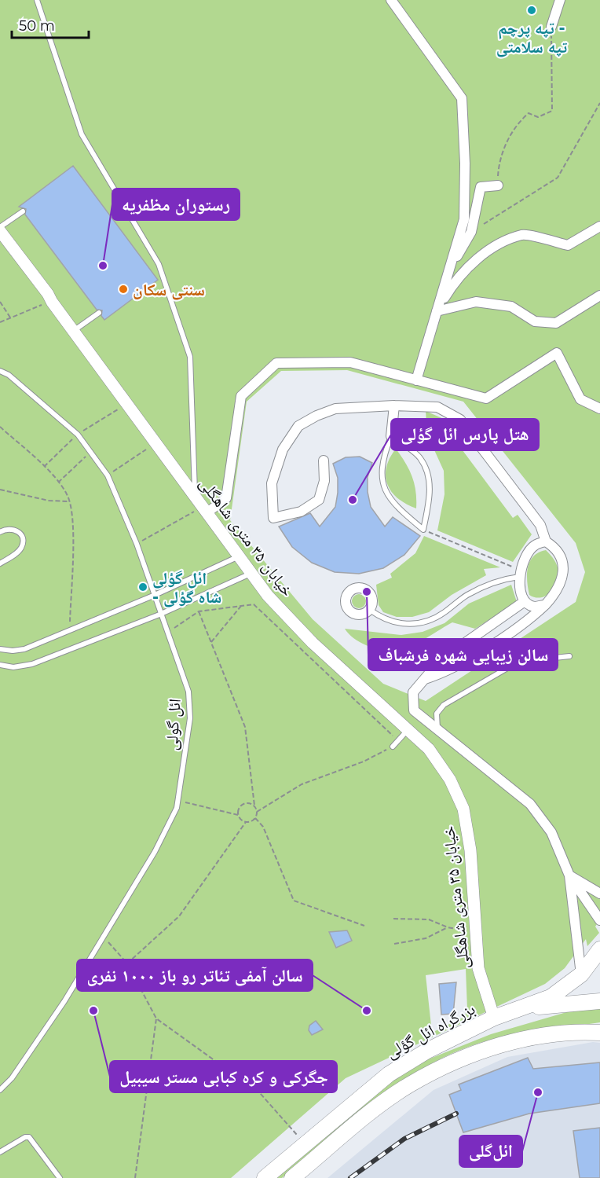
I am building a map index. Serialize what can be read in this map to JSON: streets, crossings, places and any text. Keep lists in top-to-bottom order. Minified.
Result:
{"streets":{"highway":["بزرگراه ائل گؤلی"],"street":["خیابان ۳۵ متری شاهگلی"],"lane":["ائل گولی"]},"crossings":[["خیابان ۳۵ متری شاهگلی","بزرگراه ائل گؤلی"]],"places":["تپه پرچم - تپه سلامتی","رستوران مظفریه","سنتی سکان","هتل پارس ائل گؤلی","ائل گؤلی - شاه گؤلی","سالن زیبایی شهره فرشباف","جگرکی و کره کبابی مستر سیبیل","سالن آمفی تئاتر رو باز ۱۰۰۰ نفری","ائل‌گلی"],"scale_bar":"50 m"}
